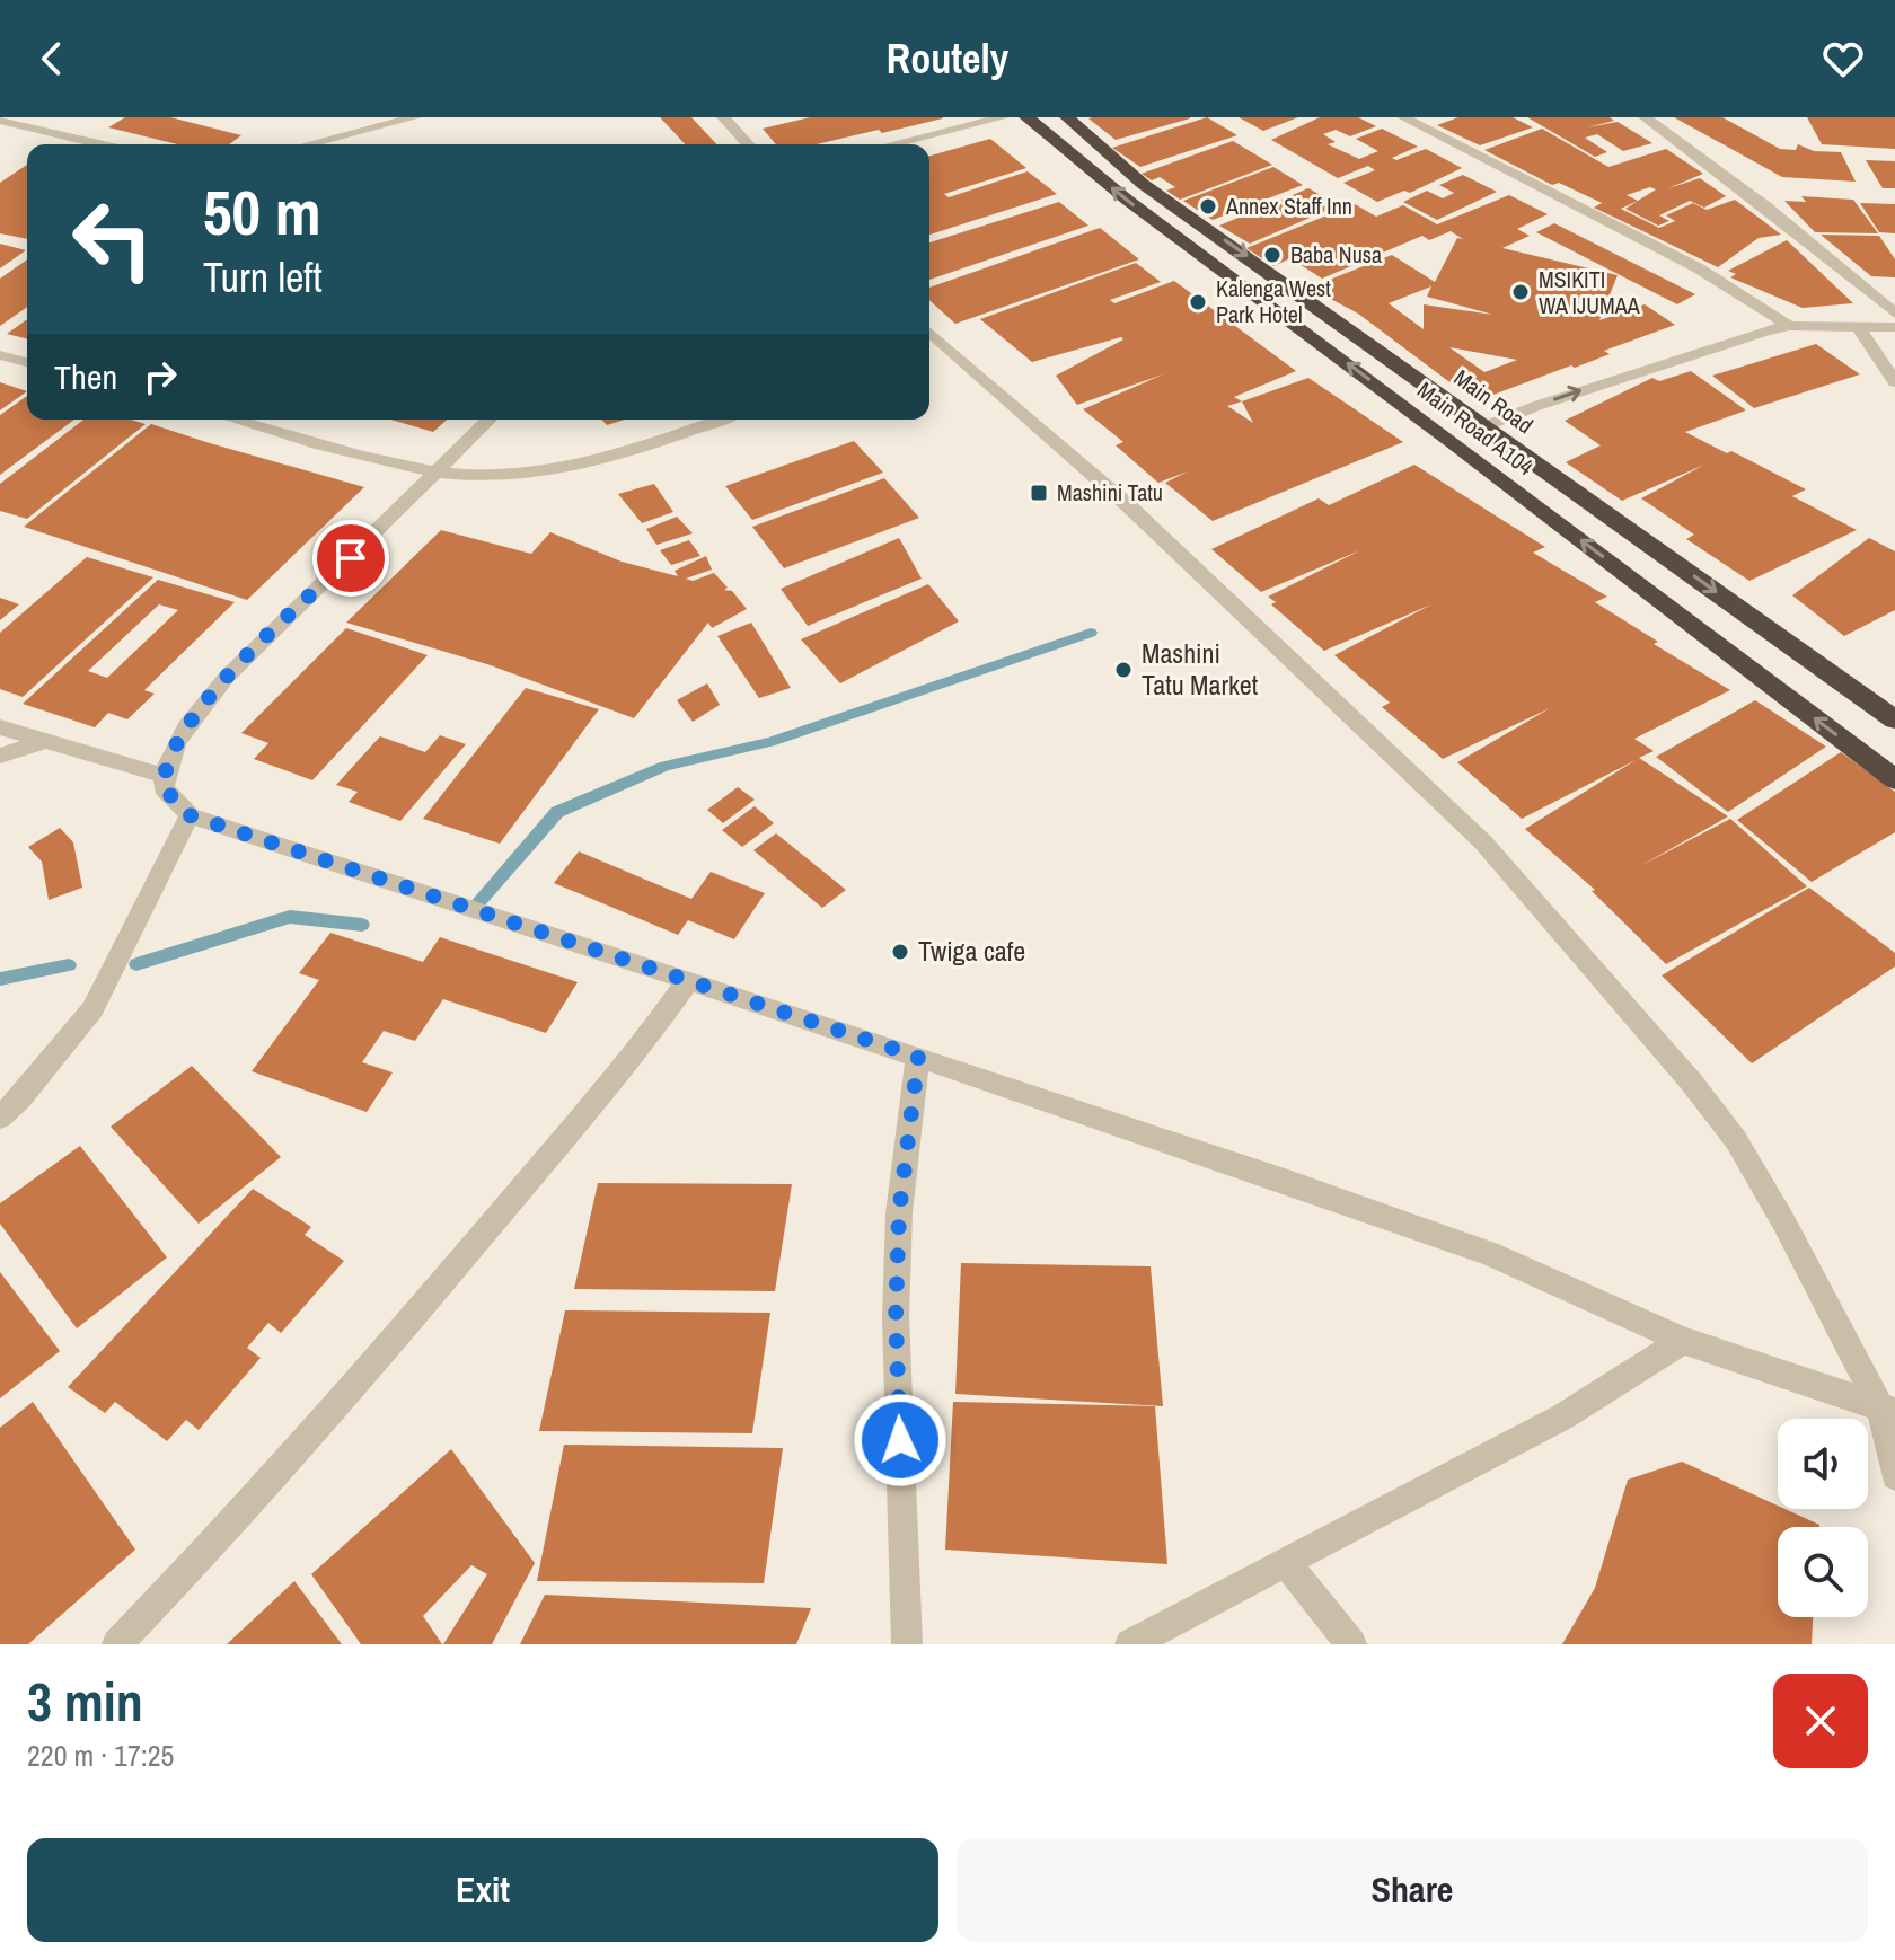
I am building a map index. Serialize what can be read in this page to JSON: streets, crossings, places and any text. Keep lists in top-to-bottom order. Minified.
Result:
{"streets":{"highway":["Main Road","Main Road A104"]},"one_way":["Main Road","Main Road A104"],"places":{"other":["Annex Staff Inn","Baba Nusa","MSIKITI WA IJUMAA","Kalenga West Park Hotel","Mashini Tatu Market","Twiga cafe"],"transit":["Mashini Tatu"]},"page":{"header":"Routely","turn":["50 m","Turn left"],"then":"Then","heading":["3 min","220 m · 17:25"],"buttons":["Exit","Share"]}}
